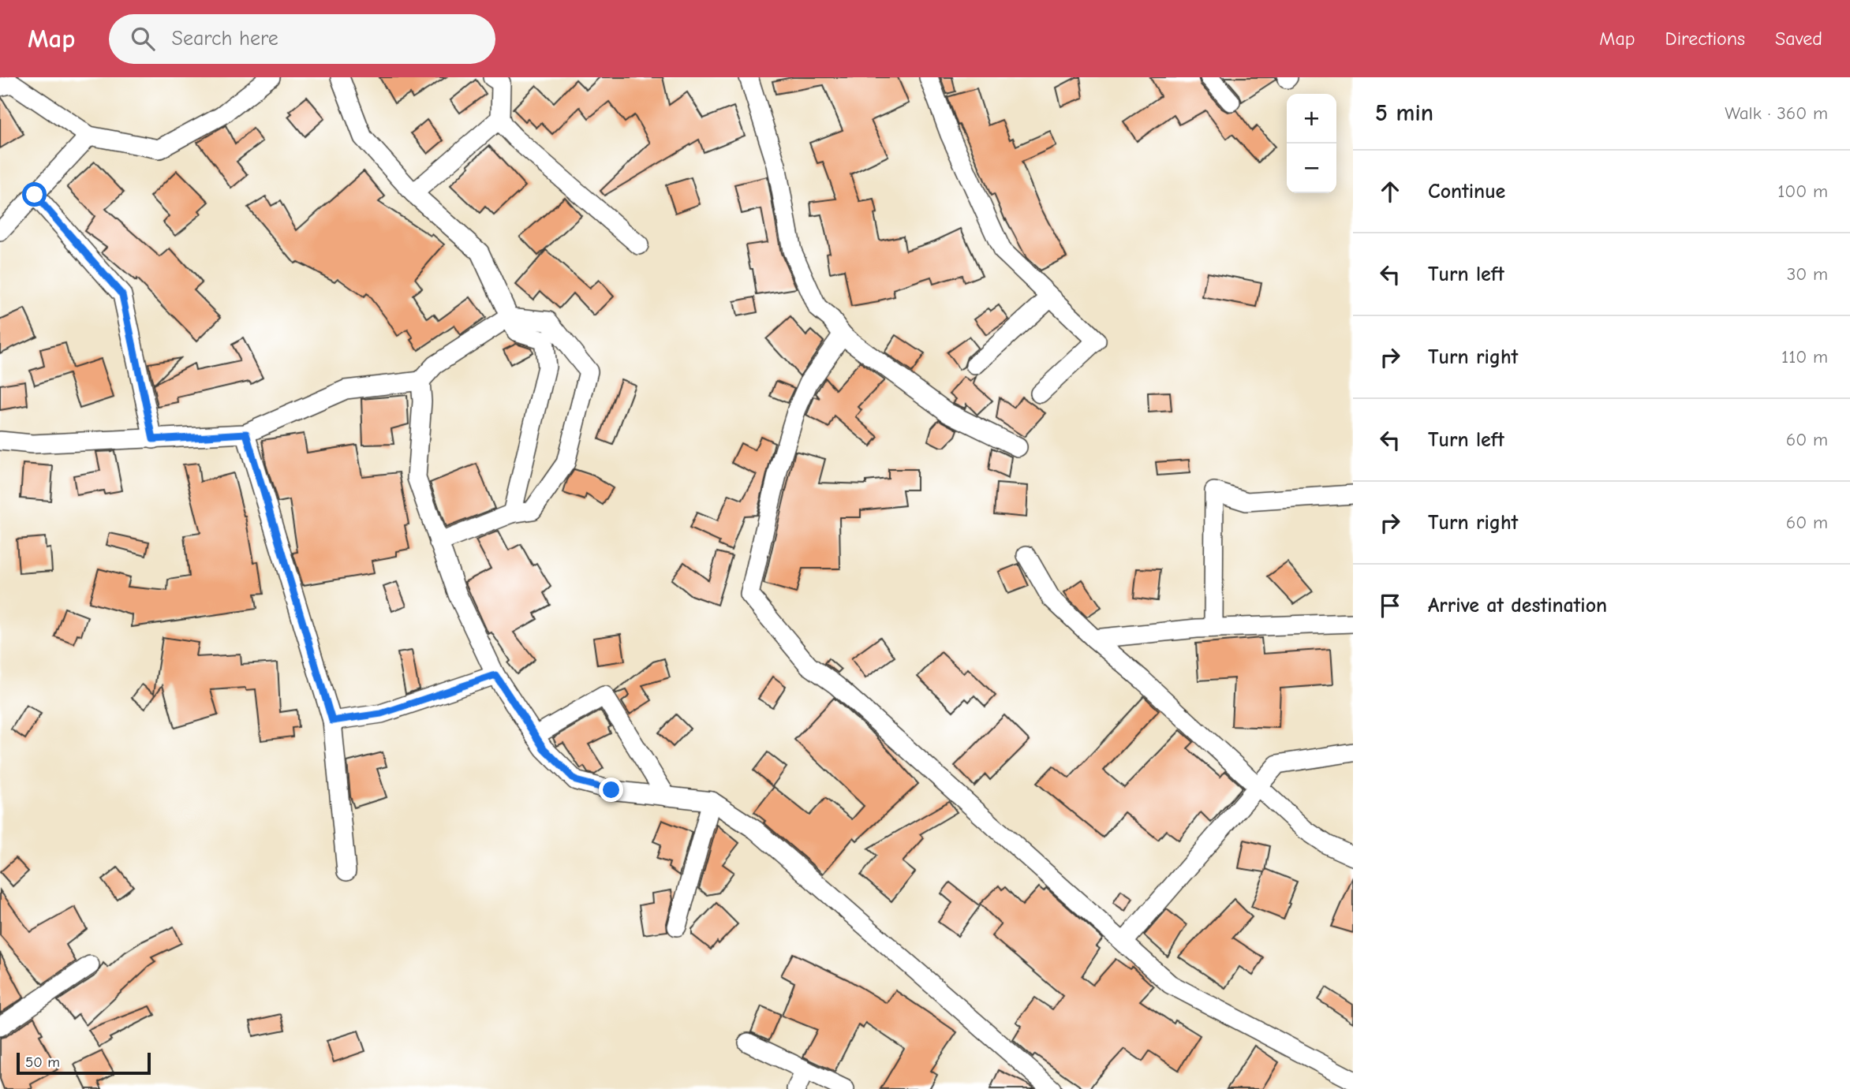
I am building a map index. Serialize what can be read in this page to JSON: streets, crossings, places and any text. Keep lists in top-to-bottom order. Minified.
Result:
{"scale_bar":"50 m","page":{"header":"Map","search":"Search here","nav":["Map","Directions","Saved"],"heading":["5 min","Walk · 360 m"],"map_buttons":["+","−"],"list":[["Continue","100 m"],["Turn left","30 m"],["Turn right","110 m"],["Turn left","60 m"],["Turn right","60 m"],"Arrive at destination"],"scale":"50 m"}}
